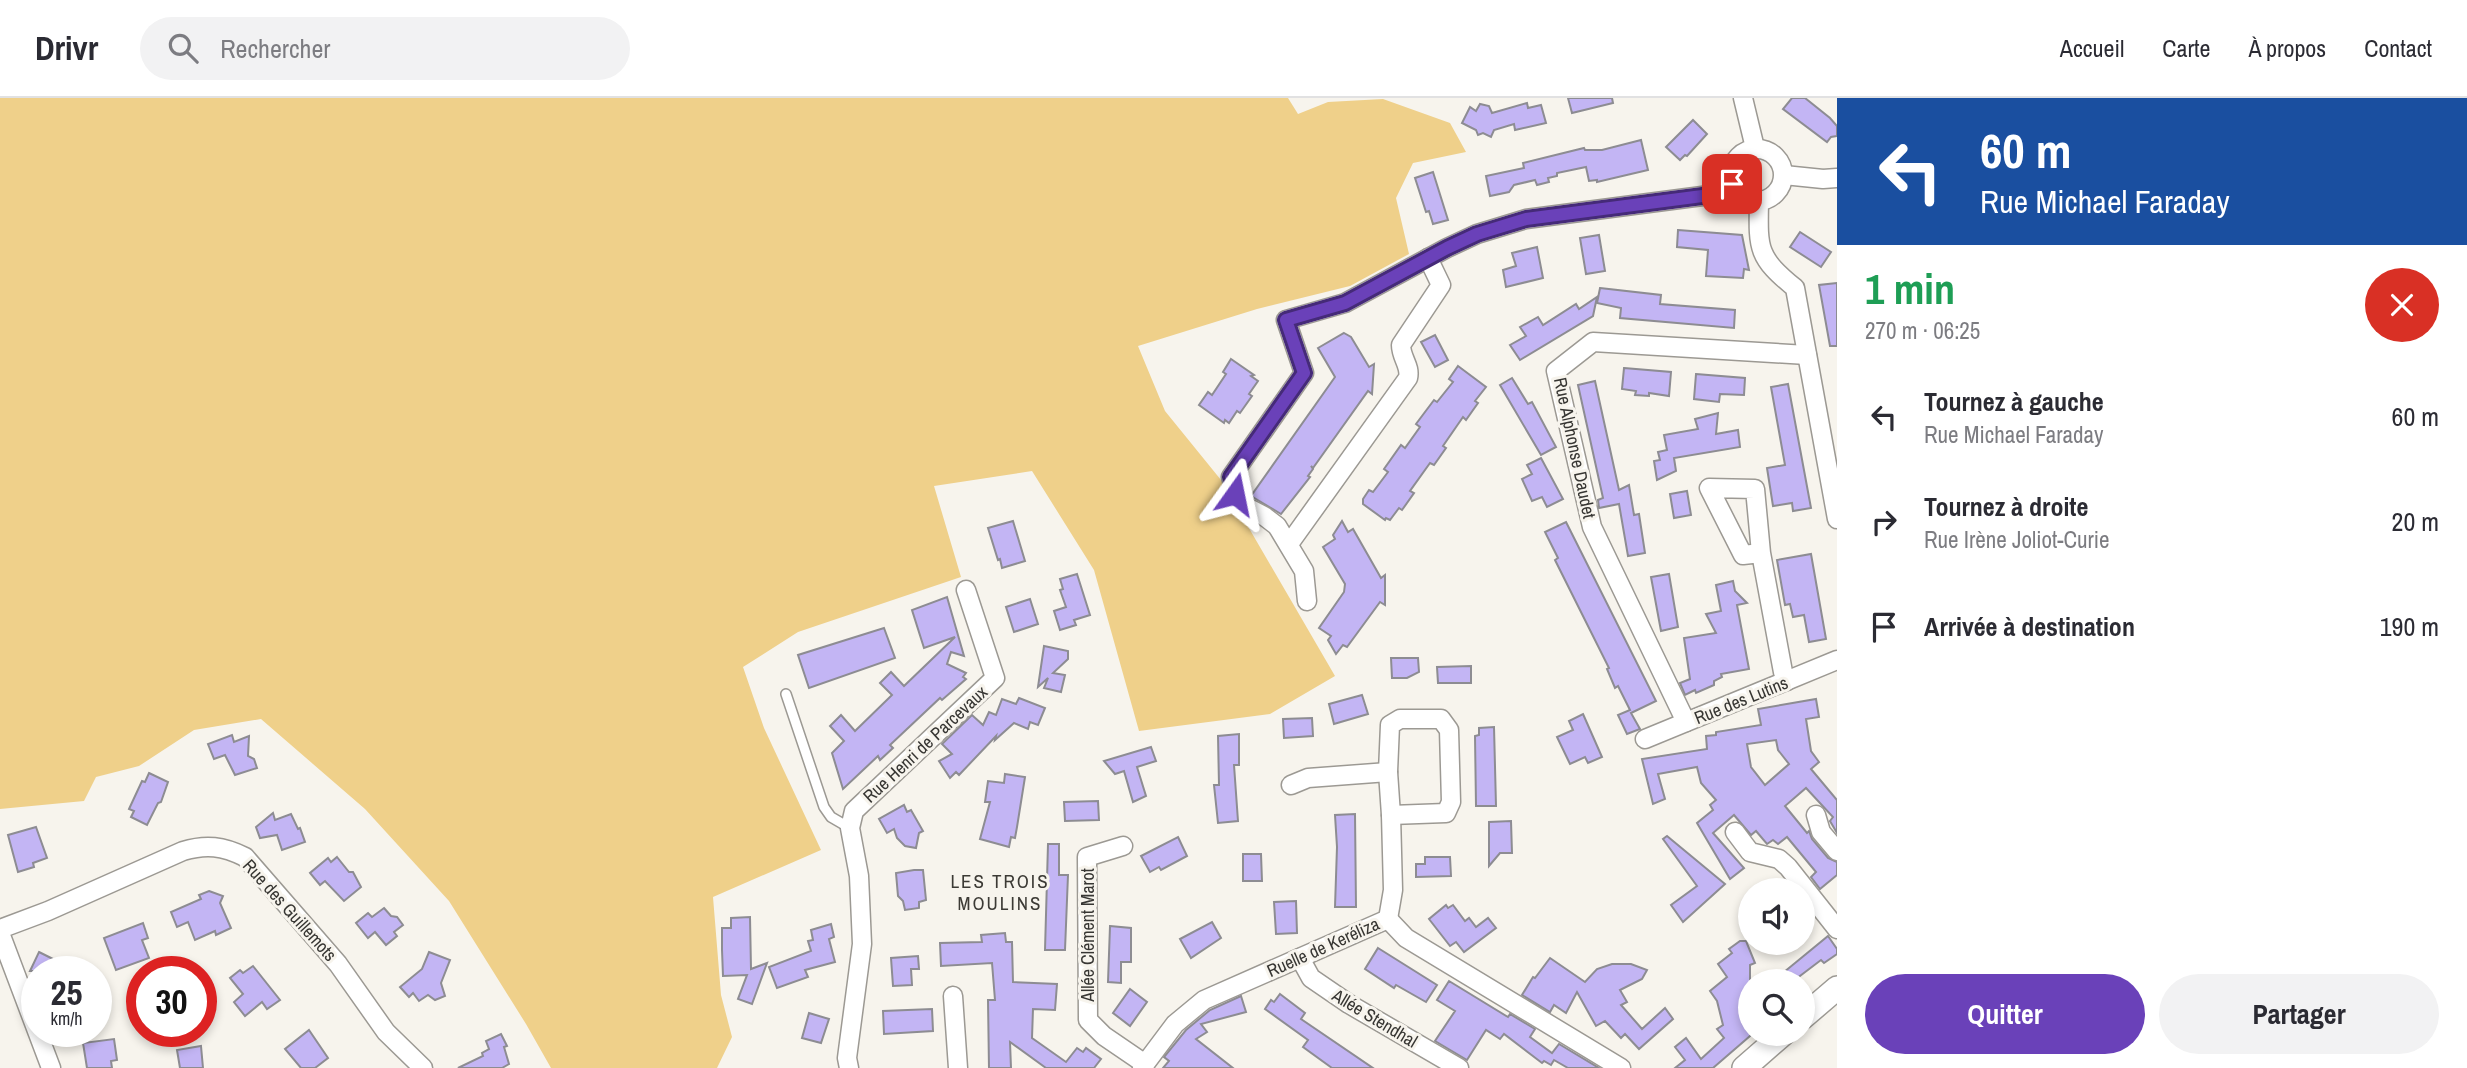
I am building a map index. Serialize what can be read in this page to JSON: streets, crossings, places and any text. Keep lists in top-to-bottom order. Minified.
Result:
{"streets":{"street":["Rue Alphonse Daudet","Rue des Lutins","Rue Henri de Parcevaux","Rue des Guillemots","Allée Clément Marot","Ruelle de Keréliza","Allée Stendhal"]},"crossings":[["Rue Alphonse Daudet","Rue des Lutins"],["Allée Clément Marot","Ruelle de Keréliza"],["Ruelle de Keréliza","Allée Stendhal"]],"districts":["LES TROIS MOULINS"],"page":{"header":"Drivr","search":"Rechercher","nav":["Accueil","Carte","À propos","Contact"],"turn":["60 m","Rue Michael Faraday"],"heading":["1 min","270 m · 06:25"],"list":[{"name":"Tournez à gauche","note":"Rue Michael Faraday","value":"60 m"},{"name":"Tournez à droite","note":"Rue Irène Joliot-Curie","value":"20 m"},{"name":"Arrivée à destination","value":"190 m"}],"speed":"25 km/h","limit":"30","buttons":["Quitter","Partager"]}}
